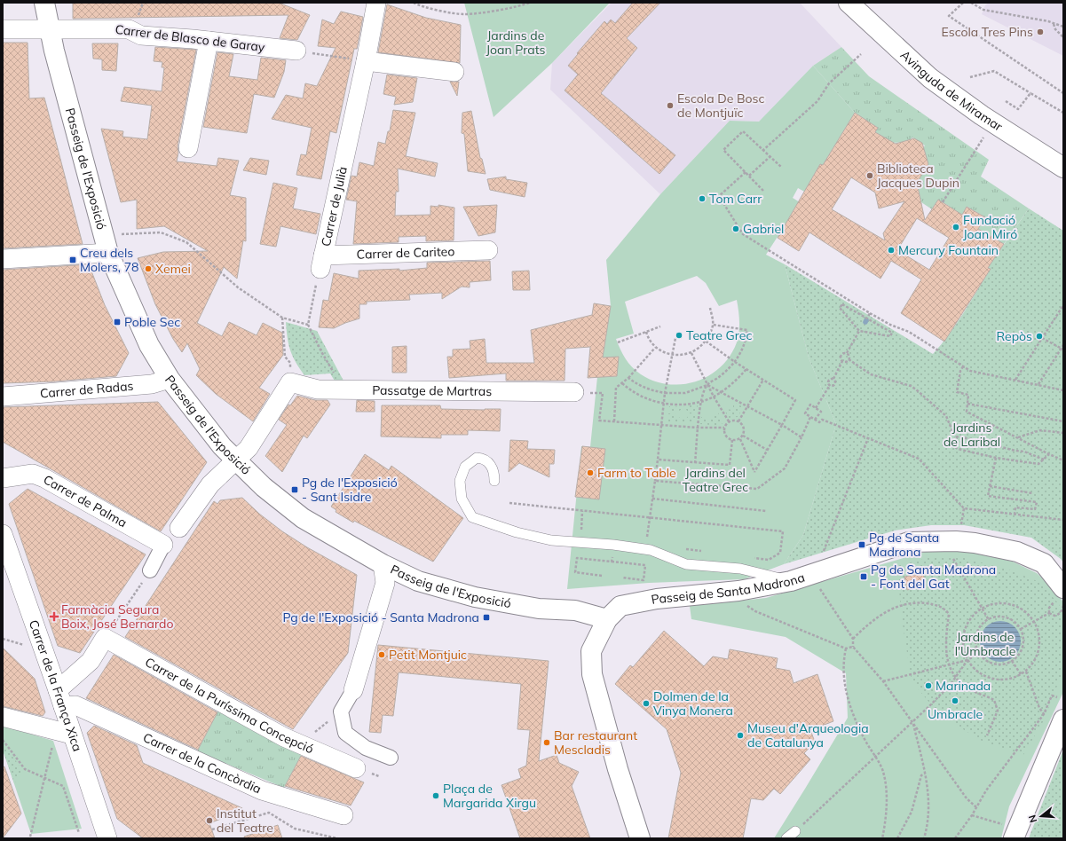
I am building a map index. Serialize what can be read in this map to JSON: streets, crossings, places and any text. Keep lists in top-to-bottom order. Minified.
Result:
{"streets":{"street":["Carrer de Blasco de Garay","Avinguda de Miramar","Passeig de l'Exposició","Carrer de Julià","Carrer de Cariteo","Carrer de Radas","Passatge de Martras","Carrer de Palma","Passeig de Santa Madrona","Carrer de la França Xica","Carrer de la Puríssima Concepció","Carrer de la Concòrdia"]},"crossings":[["Carrer de Blasco de Garay","Passeig de l'Exposició"],["Passeig de l'Exposició","Carrer de Radas"],["Passeig de l'Exposició","Passeig de Santa Madrona"],["Carrer de Julià","Carrer de Cariteo"],["Carrer de la França Xica","Carrer de la Concòrdia"]],"parks":["Jardins de Joan Prats","Jardins de Laribal","Jardins del Teatre Grec","Jardins de l'Umbracle"],"places":{"other":["Escola Tres Pins","Escola De Bosc de Montjuïc","Biblioteca Jacques Dupin","Tom Carr","Fundació Joan Miró","Gabriel","Mercury Fountain","Xemei","Teatre Grec","Repòs","Farm to Table","Petit Montjuic","Marinada","Umbracle","Dolmen de la Vinya Monera","Museu d'Arqueologia de Catalunya","Bar restaurant Mescladis","Plaça de Margarida Xirgu","Institut del Teatre"],"transit":["Creu dels Molers, 78","Poble Sec","Pg de l'Exposició - Sant Isidre","Pg de Santa Madrona","Pg de Santa Madrona - Font del Gat","Pg de l'Exposició - Santa Madrona"],"health":["Farmàcia Segura Boix, José Bernardo"]},"north":"left"}
